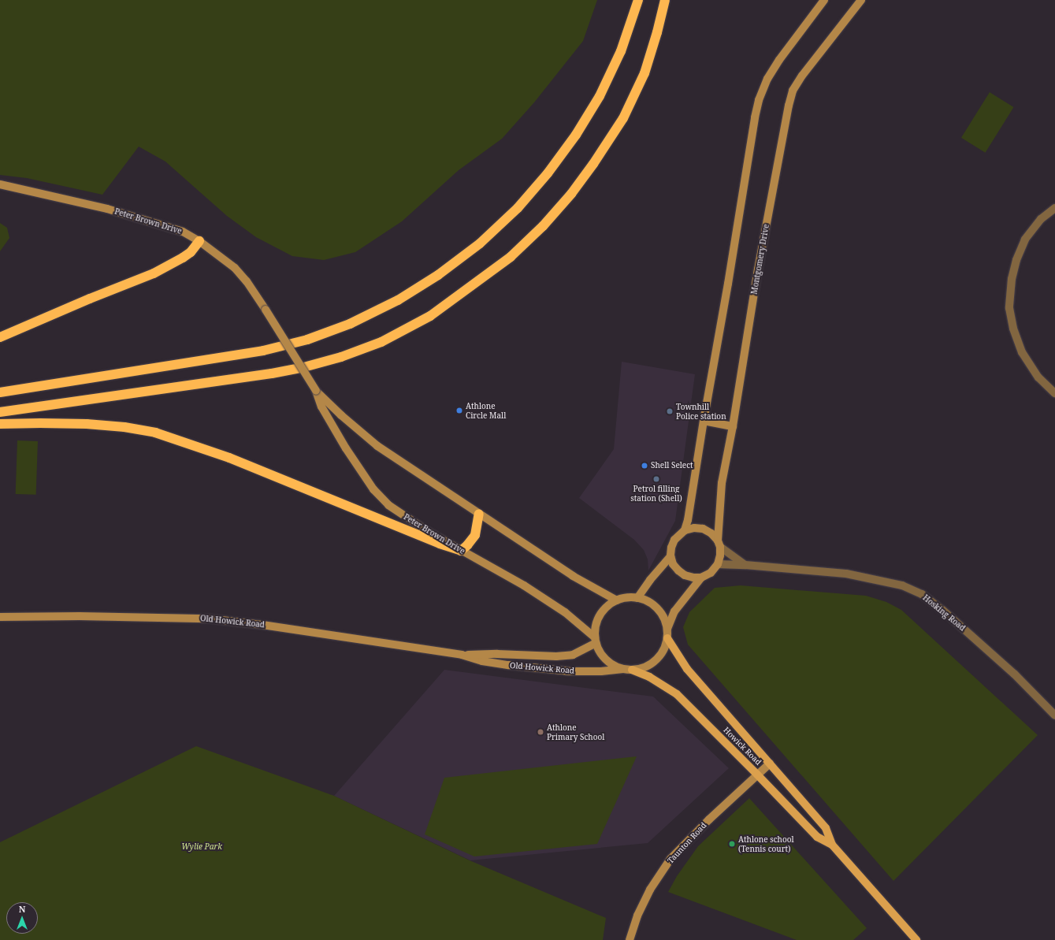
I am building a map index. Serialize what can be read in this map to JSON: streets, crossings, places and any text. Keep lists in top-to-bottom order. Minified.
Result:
{"streets":{"main road":["Howick Road"],"street":["Peter Brown Drive","Montgomery Drive","Hosking Road","Old Howick Road","Taunton Road"]},"crossings":[["Peter Brown Drive","Old Howick Road"],["Peter Brown Drive","Howick Road"],["Montgomery Drive","Hosking Road"],["Old Howick Road","Howick Road"],["Howick Road","Taunton Road"]],"parks":["Wylie Park"],"places":["Athlone Circle Mall","Townhill Police station","Shell Select","Petrol filling station (Shell)","Athlone Primary School","Athlone school (Tennis court)"],"north":"top"}
